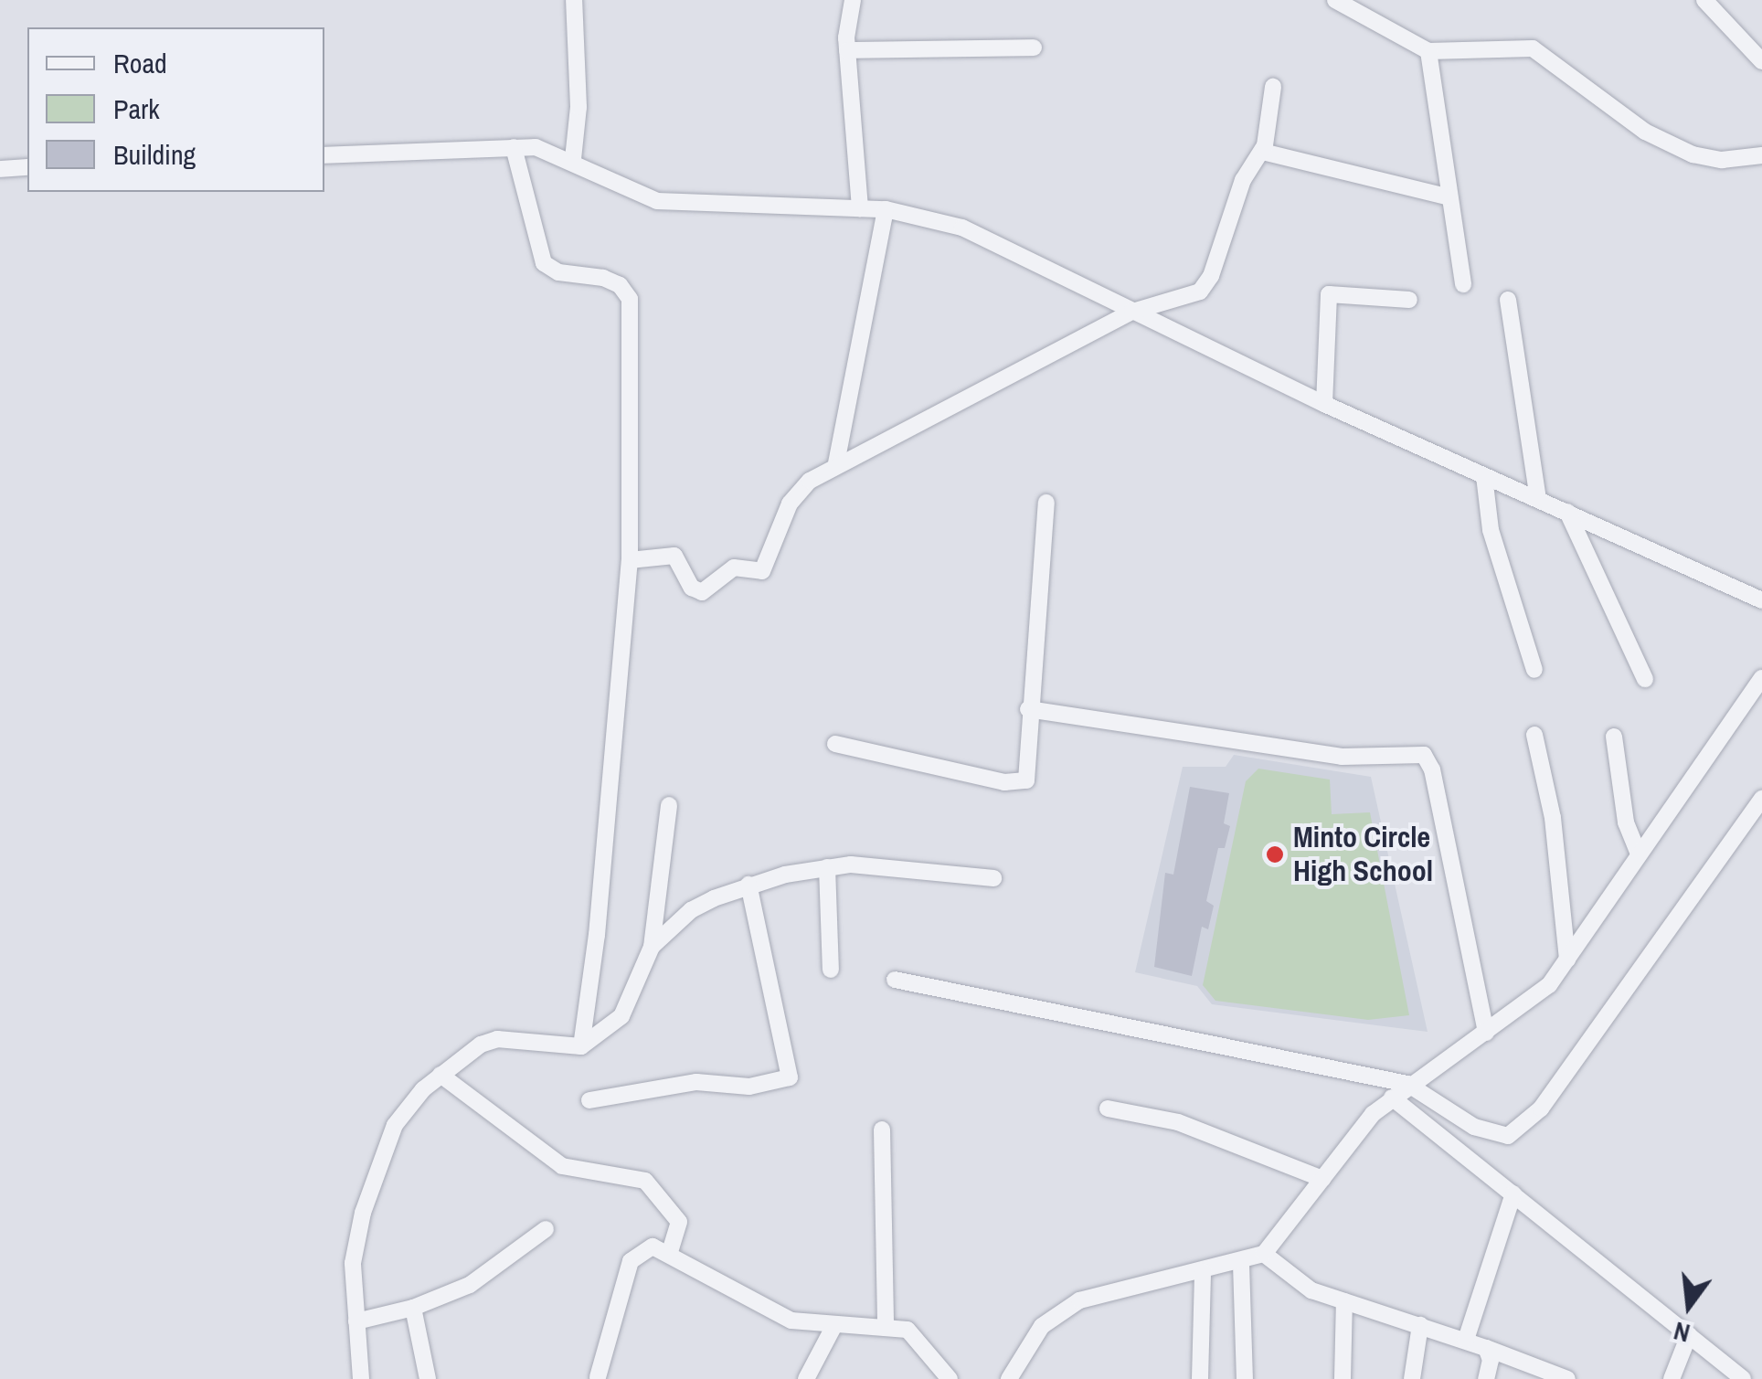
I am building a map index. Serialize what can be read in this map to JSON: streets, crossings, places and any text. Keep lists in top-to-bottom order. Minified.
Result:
{"places":["Minto Circle High School"],"legend":["Road","Park","Building"],"north":"bottom"}
